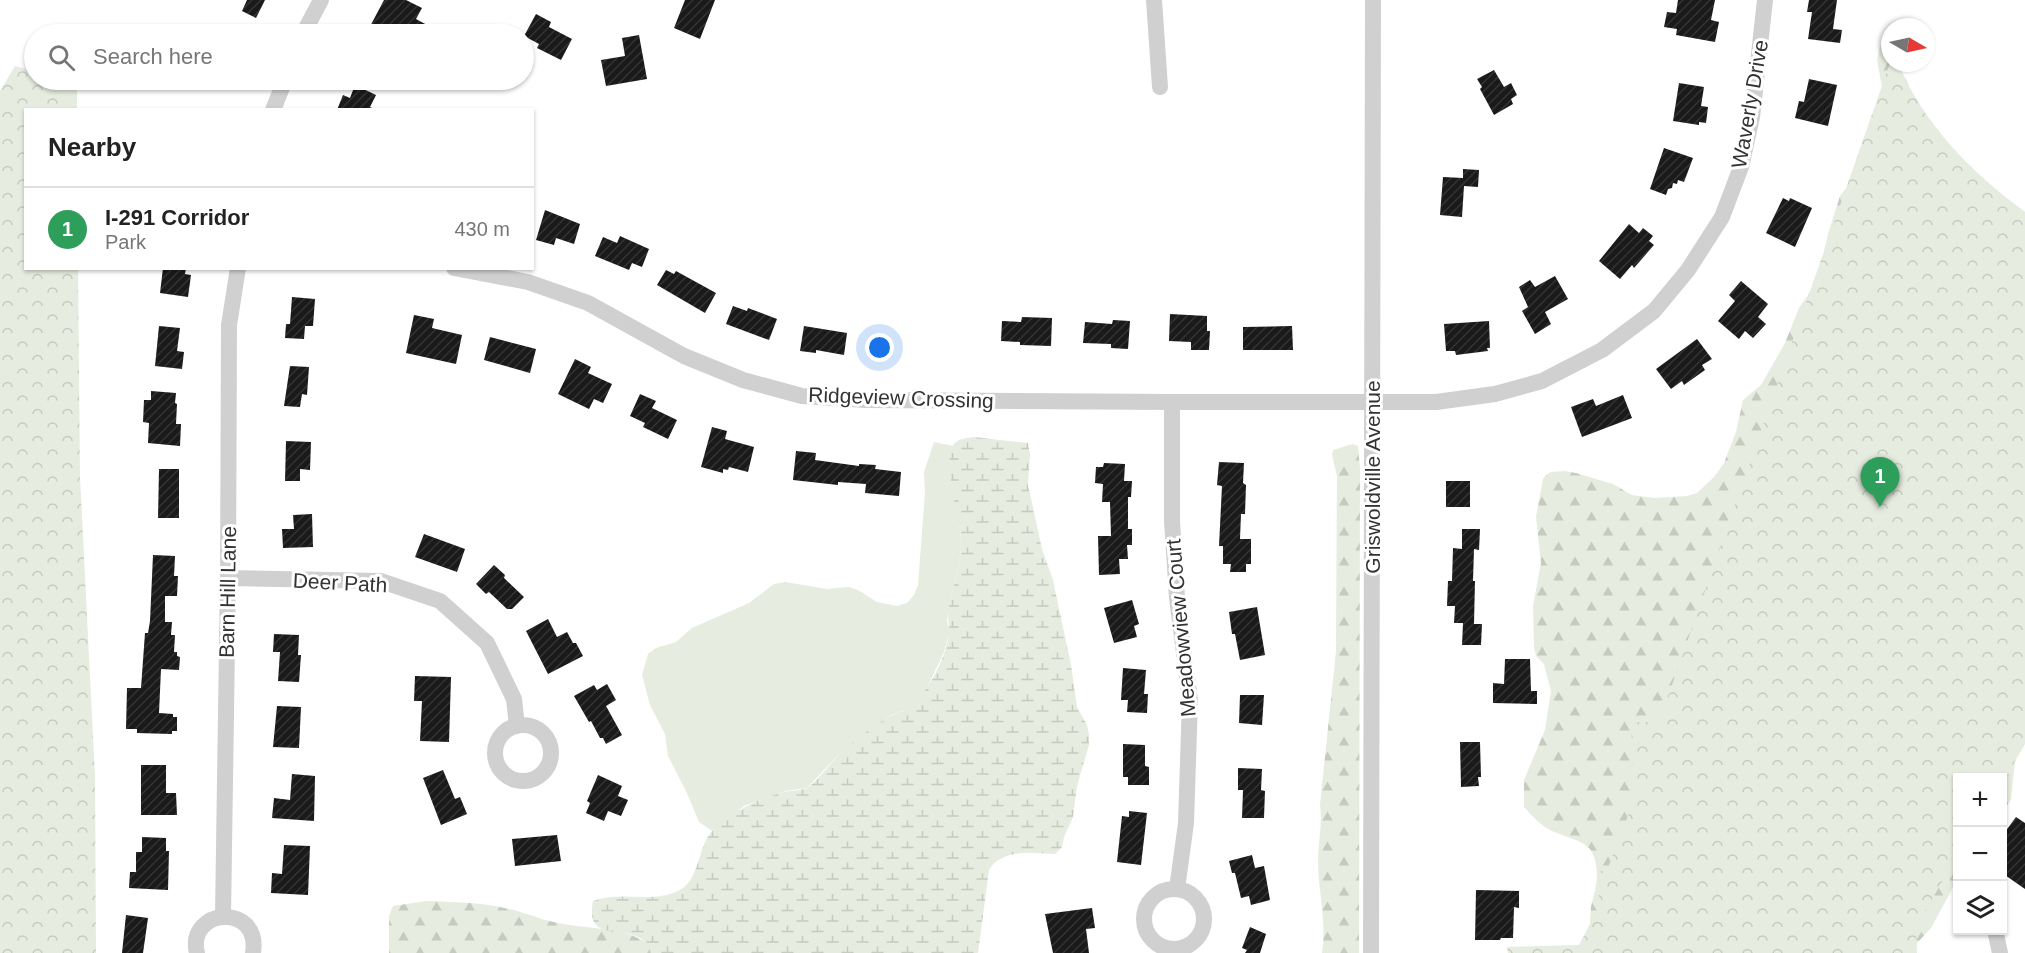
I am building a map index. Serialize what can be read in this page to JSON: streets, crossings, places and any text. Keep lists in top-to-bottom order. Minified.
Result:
{"streets":{"street":["Waverly Drive","Ridgeview Crossing","Griswoldville Avenue","Deer Path","Barn Hill Lane","Meadowview Court"]},"crossings":[["Waverly Drive","Ridgeview Crossing"],["Waverly Drive","Griswoldville Avenue"],["Ridgeview Crossing","Griswoldville Avenue"],["Ridgeview Crossing","Meadowview Court"],["Deer Path","Barn Hill Lane"]],"north":"right","page":{"search":"Search here","heading":"Nearby","list":[{"mark":"1","name":"I-291 Corridor","note":"Park","value":"430 m"}],"pins":"1","map_buttons":["+","−"]}}
